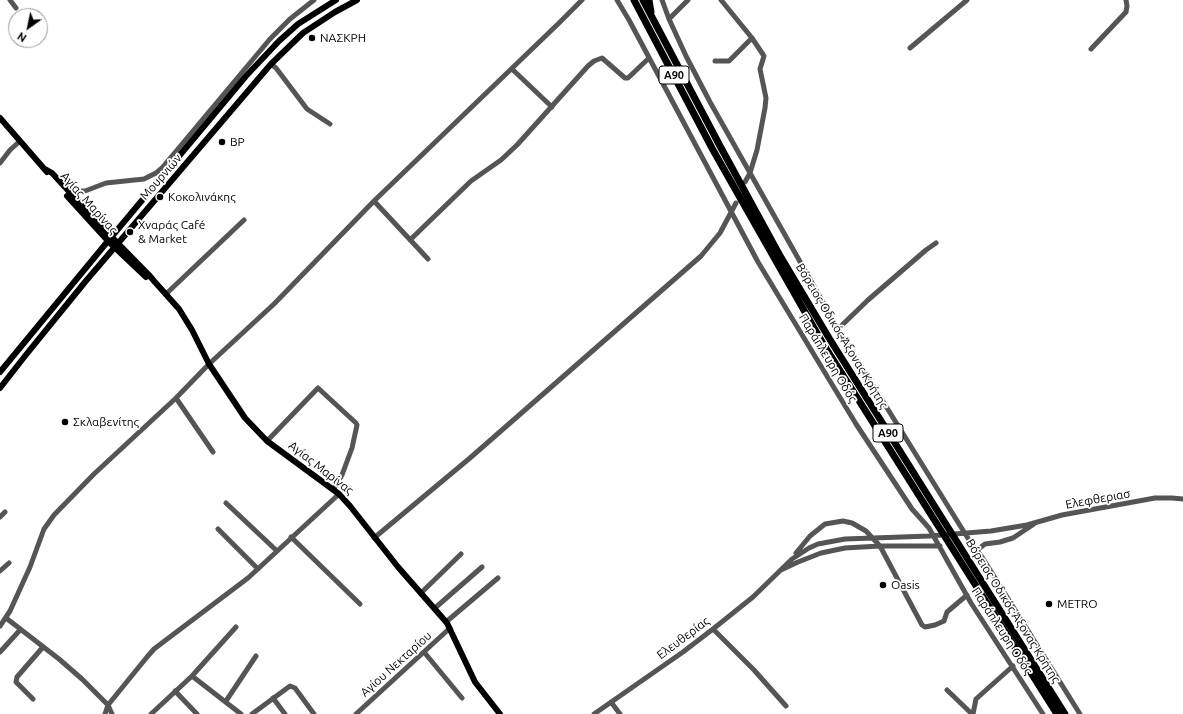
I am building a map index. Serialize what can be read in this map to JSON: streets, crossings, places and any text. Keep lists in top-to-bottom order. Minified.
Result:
{"streets":{"highway":["Α90","Βόρειος Οδικός Άξονας Κρήτης"],"main road":["Μουρνιών","Αγίας Μαρίνας"],"street":["Παράπλευρη Οδός","Ελεφθεριασ","Ελευθερίας","Αγίου Νεκταρίου"]},"crossings":[["Μουρνιών","Αγίας Μαρίνας"],["Αγίας Μαρίνας","Αγίου Νεκταρίου"],["Ελεφθεριασ","Ελευθερίας"]],"places":["ΝΑΣΚΡΗ","BP","Κοκολινάκης","Χναράς Café & Market","Σκλαβενίτης","Oasis","METRO"],"north":"bottom left"}
